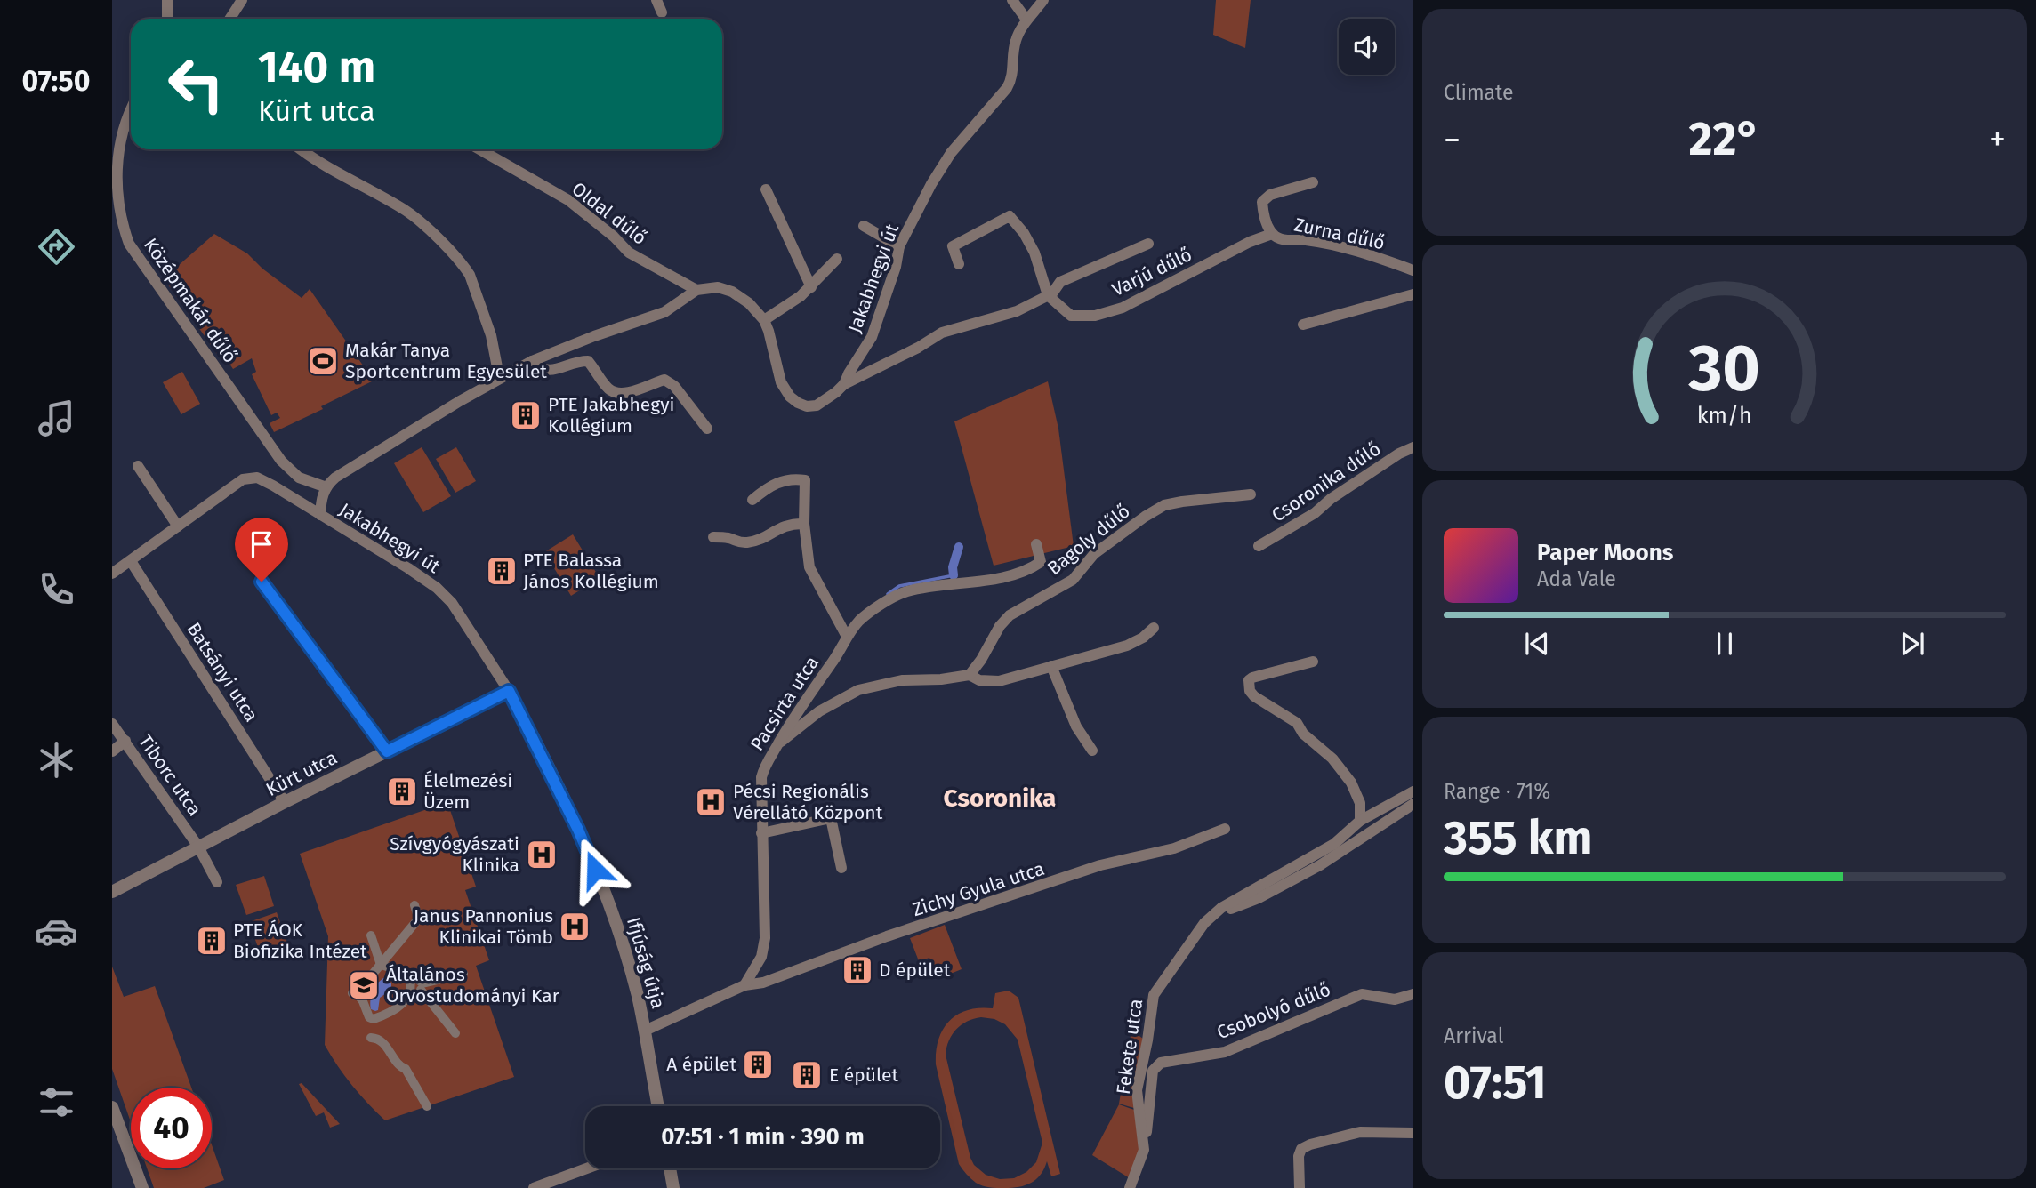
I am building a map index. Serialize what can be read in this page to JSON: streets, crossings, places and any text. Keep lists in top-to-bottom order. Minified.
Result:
{"streets":{"street":["Oldal dűlő","Zurna dűlő","Varjú dűlő","Jakabhegyi út","Középmakár dűlő","Csoronika dűlő","Bagoly dűlő","Batsányi utca","Pacsirta utca","Kürt utca","Tiborc utca","Zichy Gyula utca","Ifjúság útja","Csobolyó dűlő","Fekete utca"]},"crossings":[["Oldal dűlő","Jakabhegyi út"],["Zurna dűlő","Varjú dűlő"],["Varjú dűlő","Jakabhegyi út"],["Jakabhegyi út","Középmakár dűlő"],["Jakabhegyi út","Kürt utca"],["Jakabhegyi út","Ifjúság útja"],["Batsányi utca","Kürt utca"],["Pacsirta utca","Zichy Gyula utca"],["Kürt utca","Tiborc utca"],["Kürt utca","Ifjúság útja"],["Csobolyó dűlő","Fekete utca"]],"districts":["Csoronika"],"places":{"sports":["Makár Tanya Sportcentrum Egyesület"],"building":["PTE Jakabhegyi Kollégium","PTE Balassa János Kollégium","Élelmezési Üzem","PTE ÁOK Biofizika Intézet","D épület","A épület","E épület"],"hospital":["Pécsi Regionális Vérellátó Központ","Szívgyógyászati Klinika","Janus Pannonius Klinikai Tömb"],"school or university":["Általános Orvostudományi Kar"]},"page":{"tabs":"07:50","tile":["Climate",["Range · 71%","355 km"],["Arrival","07:51"]],"turn":["140 m","Kürt utca"],"heat":["−","22°","+"],"song":["Paper Moons","Ada Vale"],"limit":"40","trip":"07:51 · 1 min · 390 m","gauge":["30","km/h"]}}
